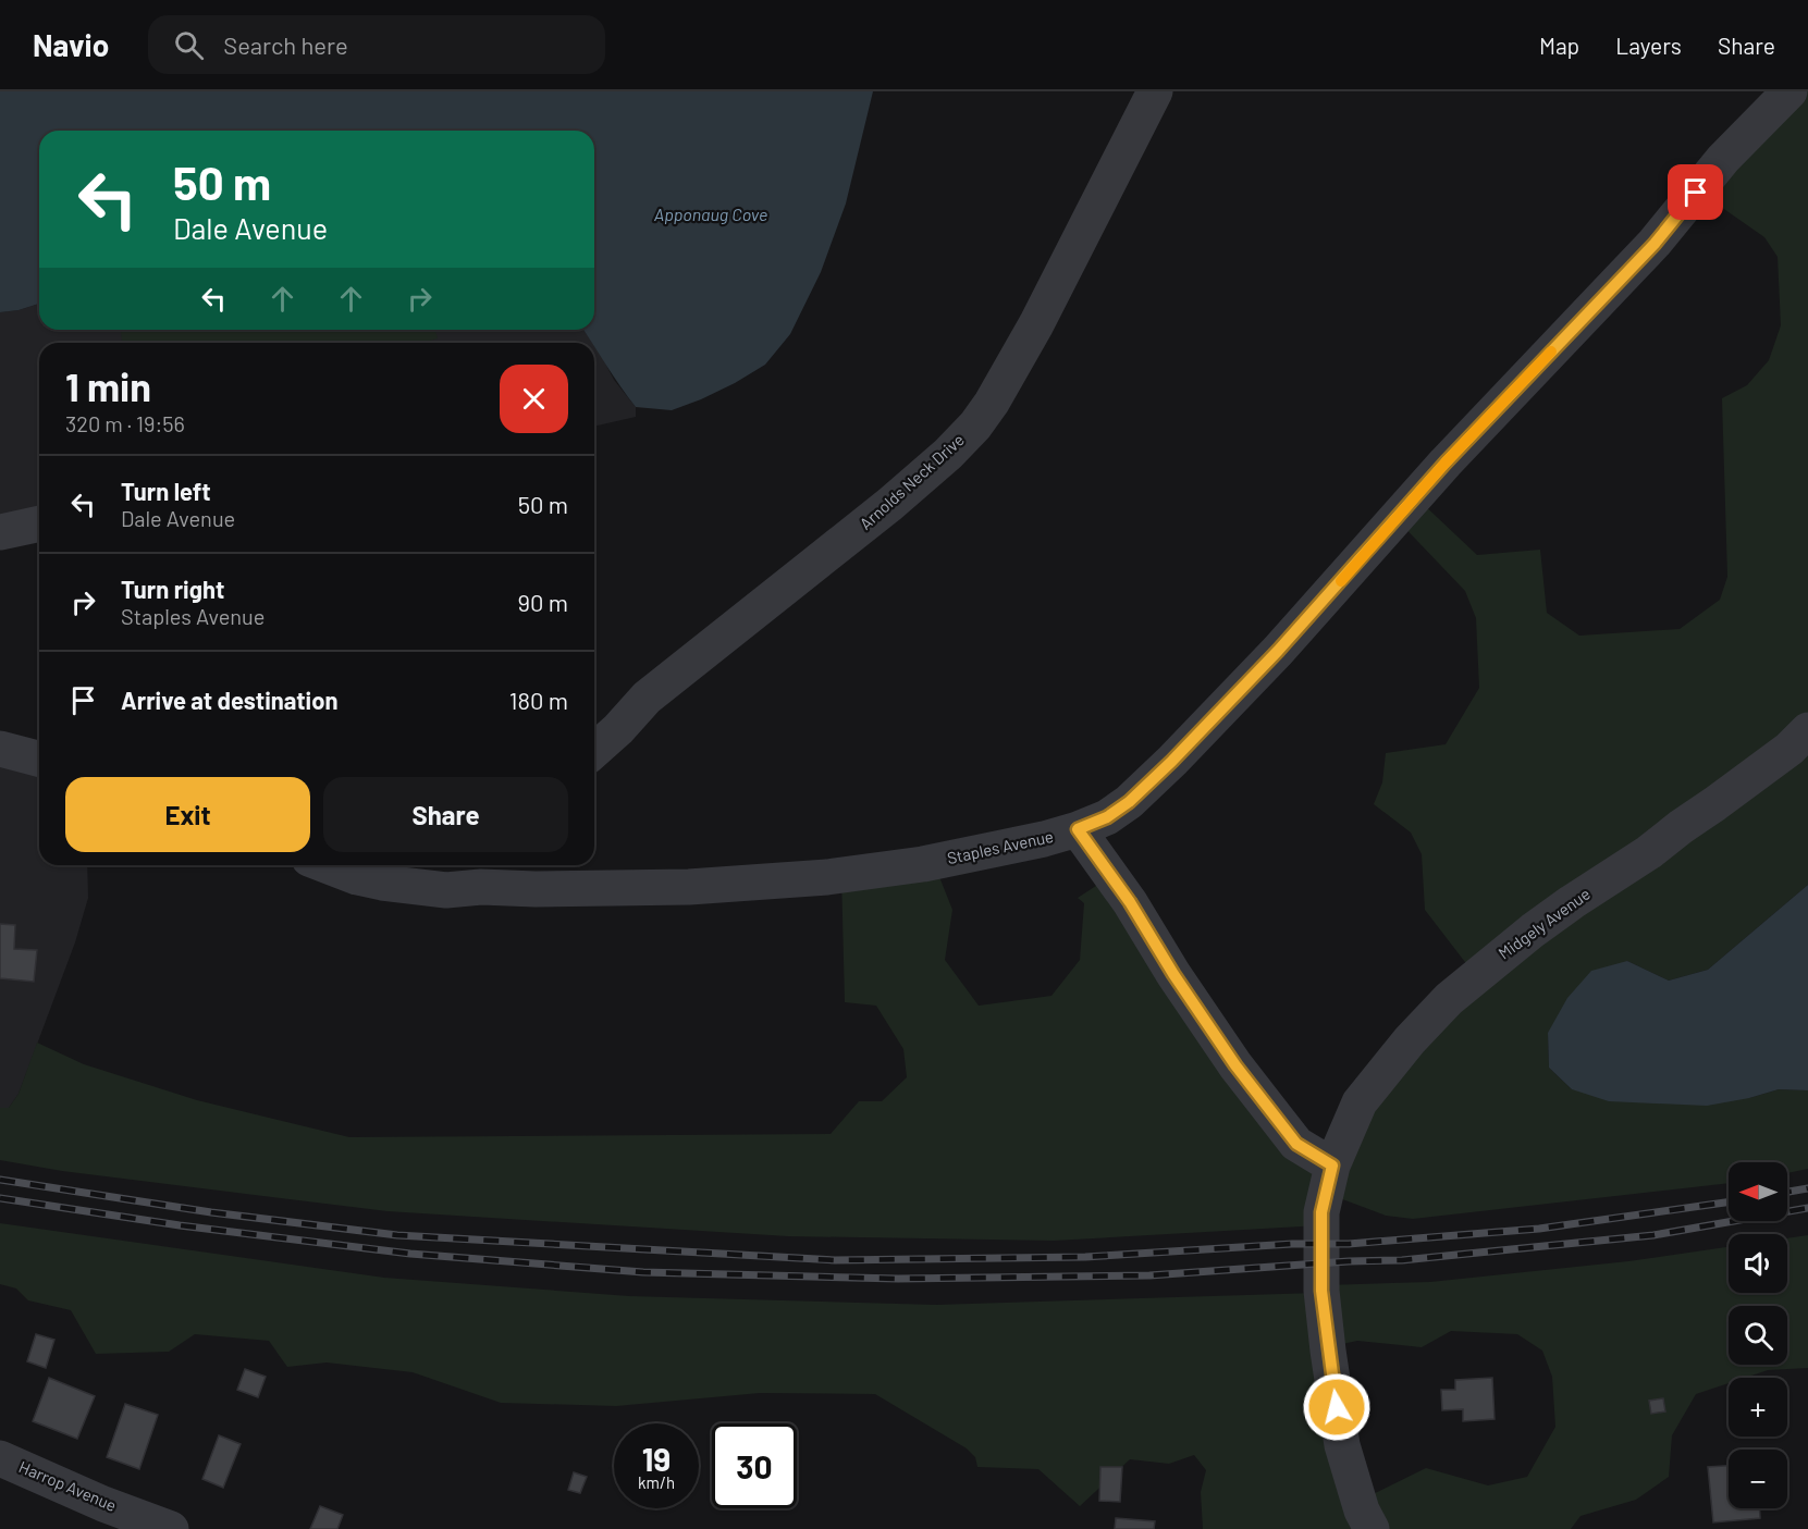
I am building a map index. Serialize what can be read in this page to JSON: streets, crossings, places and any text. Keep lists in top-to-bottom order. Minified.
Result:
{"streets":{"street":["Arnolds Neck Drive","Staples Avenue","Midgely Avenue","Harrop Avenue"]},"water":["Apponaug Cove"],"north":"left","page":{"header":"Navio","search":"Search here","nav":["Map","Layers","Share"],"turn":["50 m","Dale Avenue"],"heading":["1 min","320 m · 19:56"],"list":[{"name":"Turn left","note":"Dale Avenue","value":"50 m"},{"name":"Turn right","note":"Staples Avenue","value":"90 m"},{"name":"Arrive at destination","value":"180 m"}],"buttons":["Exit","Share"],"map_buttons":["+","−"],"speed":"19 km/h","limit":"30"}}
